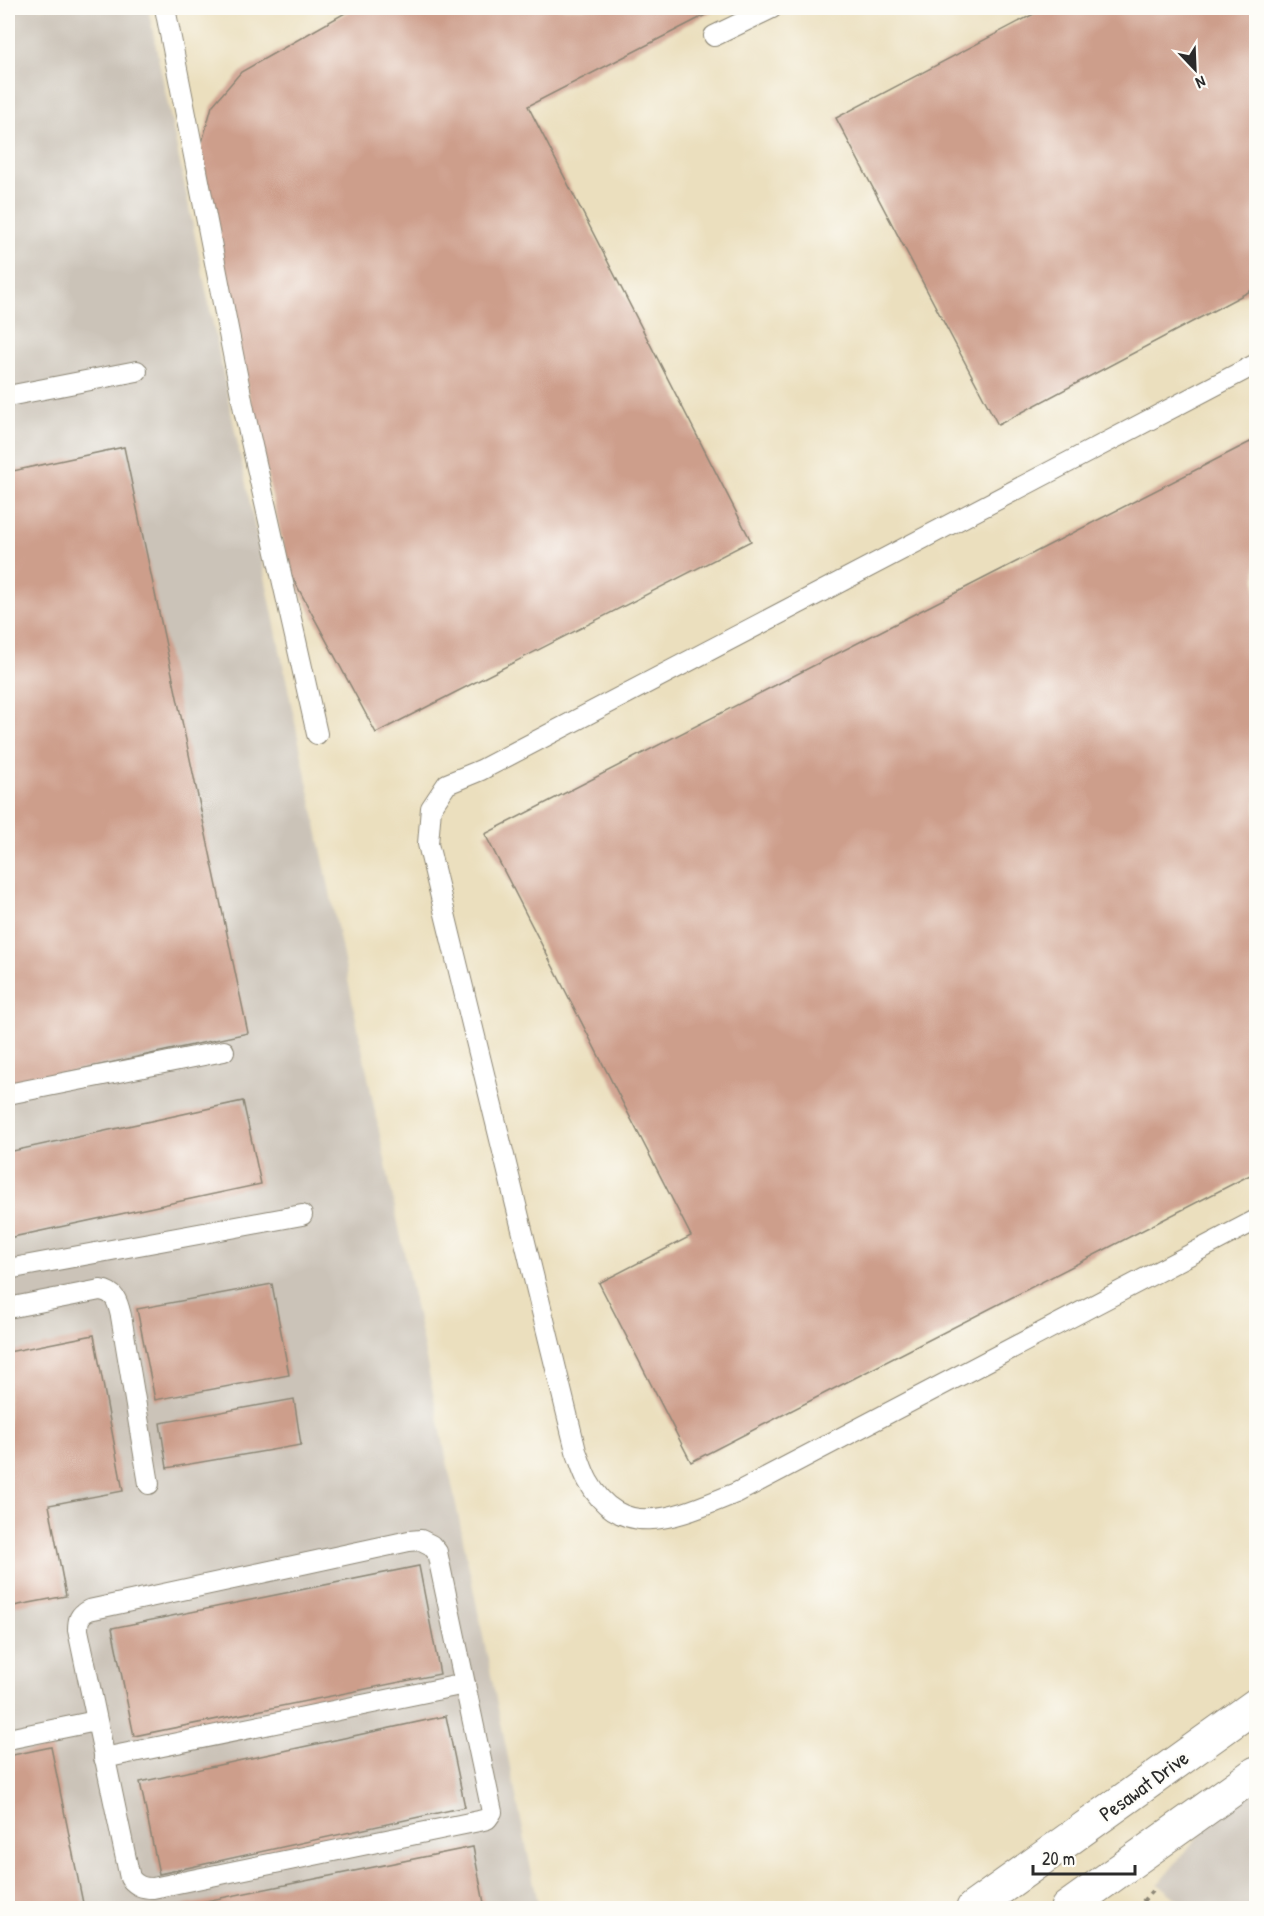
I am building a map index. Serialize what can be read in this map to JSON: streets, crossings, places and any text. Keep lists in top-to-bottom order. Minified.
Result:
{"streets":{"street":["Pesawat Drive"]},"scale_bar":"20 m","north":"bottom right"}
